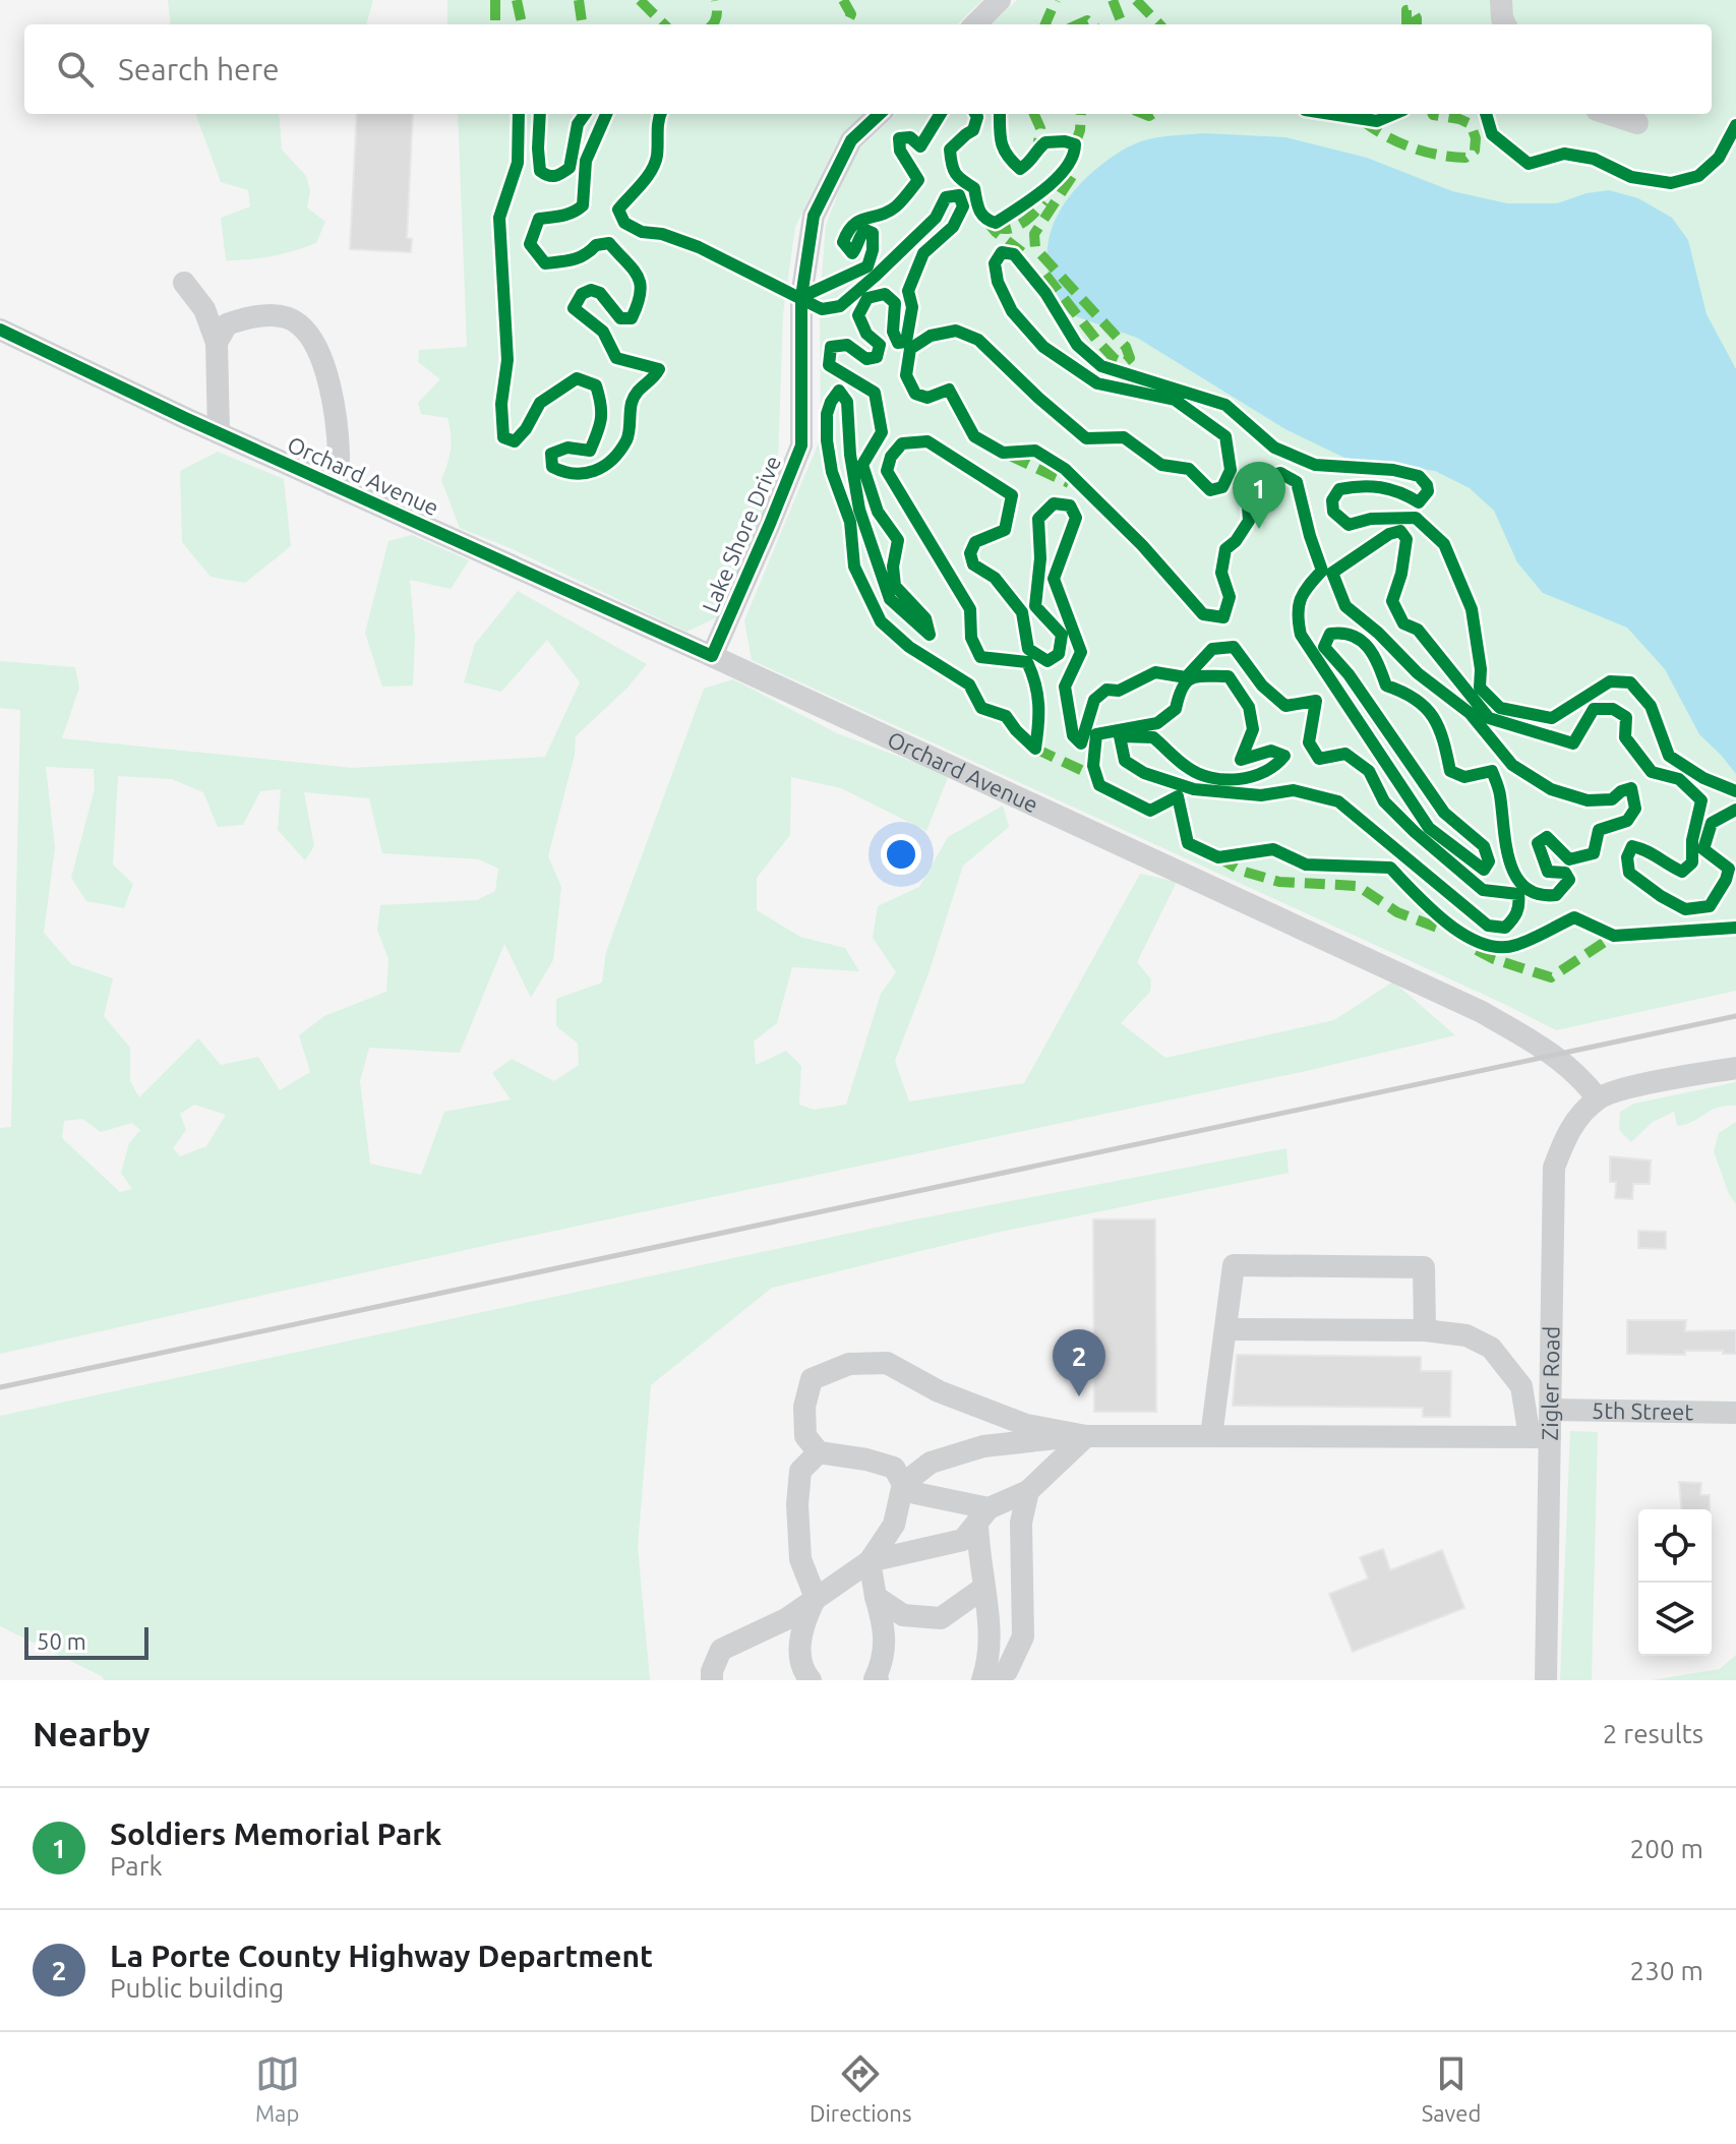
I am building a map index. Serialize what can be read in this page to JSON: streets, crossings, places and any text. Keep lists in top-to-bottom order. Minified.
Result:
{"streets":{"street":["Orchard Avenue","Lake Shore Drive","Zigler Road","5th Street"]},"crossings":[["Orchard Avenue","Lake Shore Drive"],["Orchard Avenue","Zigler Road"],["Zigler Road","5th Street"]],"scale_bar":"50 m","page":{"search":"Search here","pins":["1","2"],"scale":"50 m","heading":["Nearby","2 results"],"list":[{"mark":"1","name":"Soldiers Memorial Park","note":"Park","value":"200 m"},{"mark":"2","name":"La Porte County Highway Department","note":"Public building","value":"230 m"}],"nav":["Map","Directions","Saved"]}}
